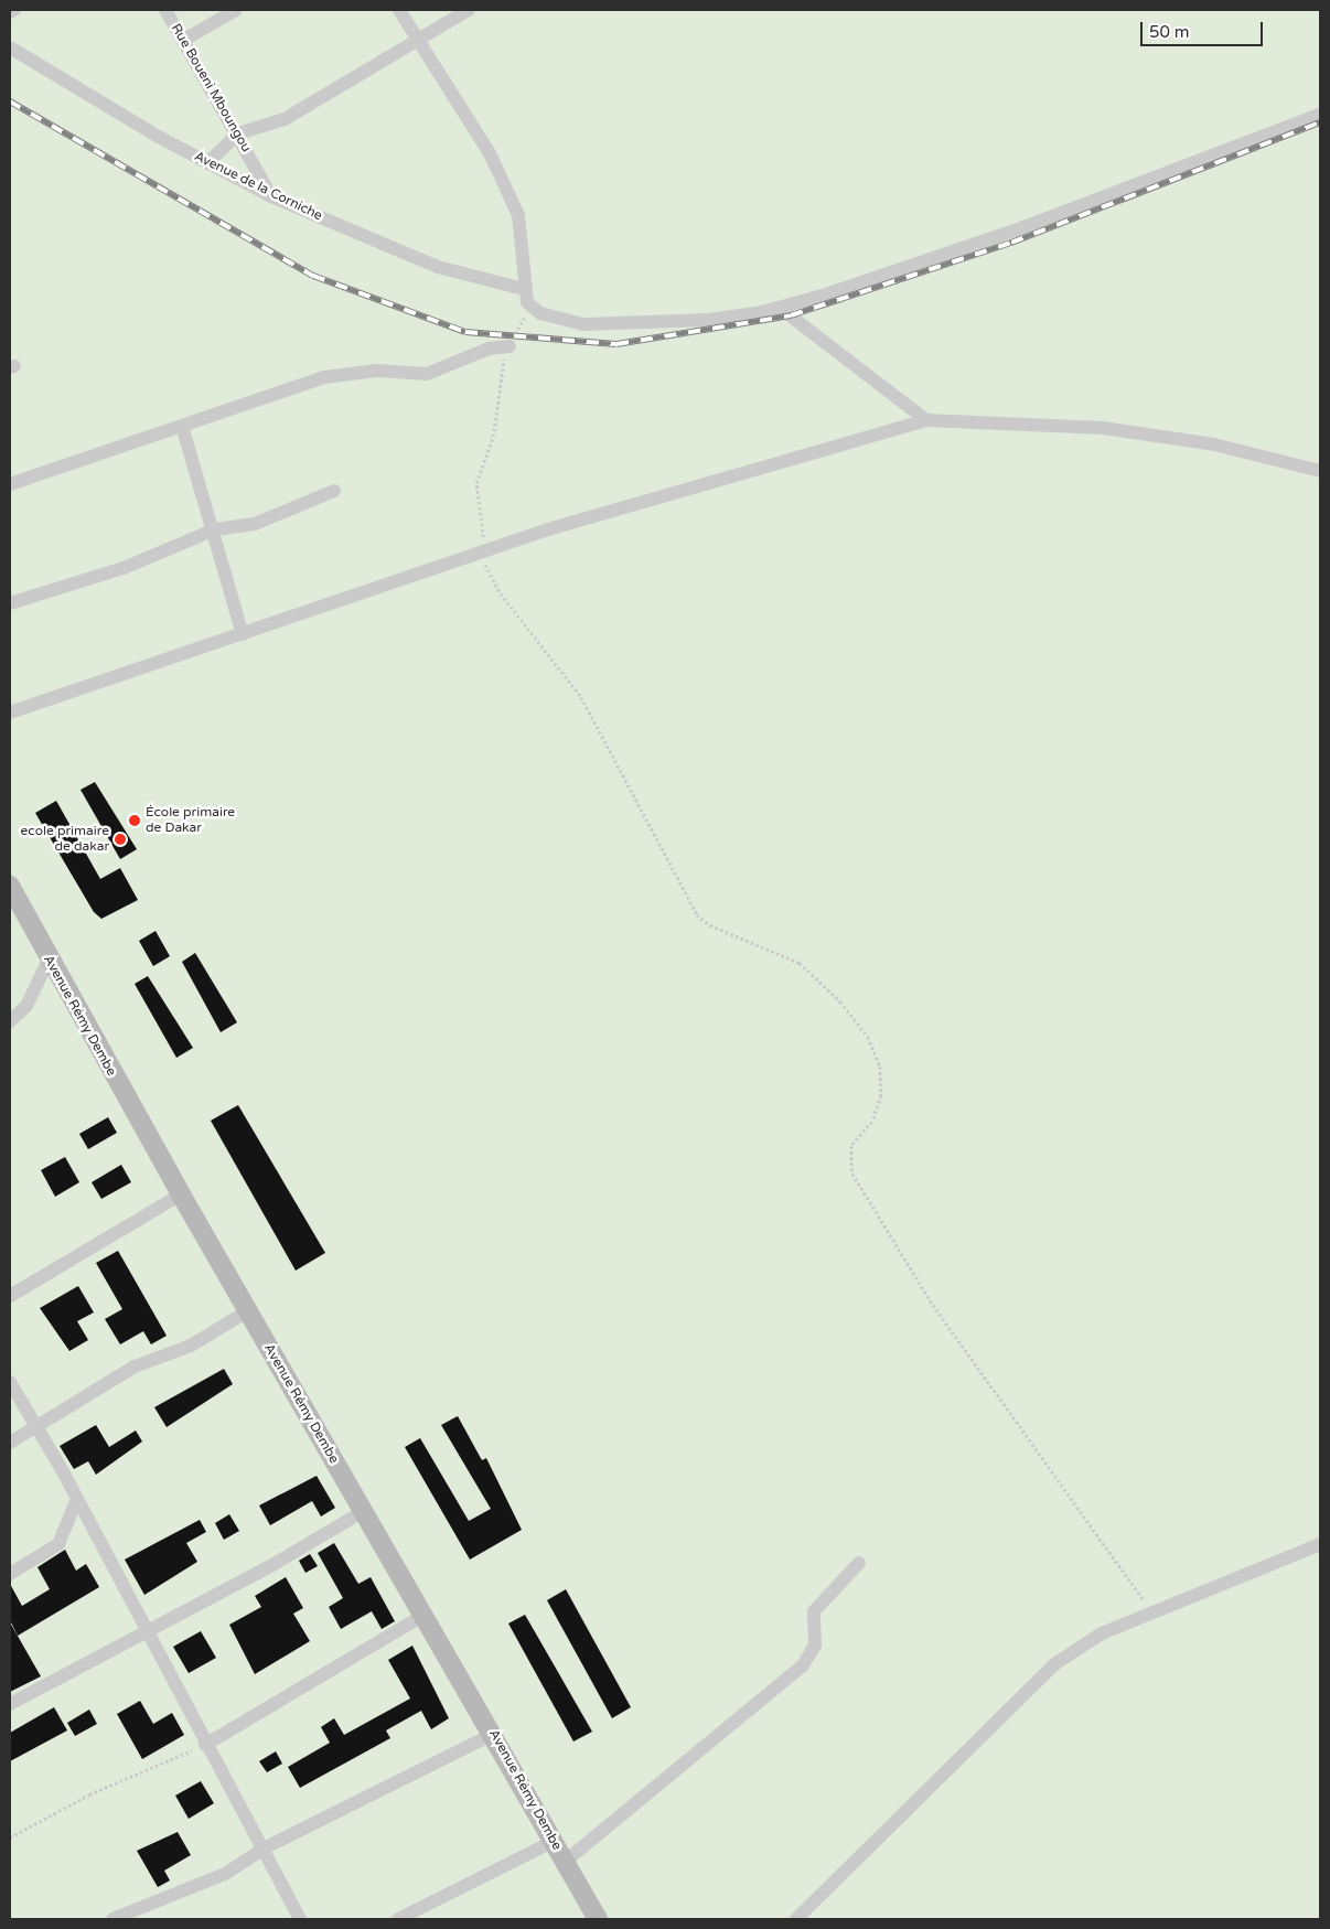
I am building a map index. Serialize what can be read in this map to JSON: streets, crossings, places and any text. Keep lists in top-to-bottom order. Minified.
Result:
{"streets":{"street":["Rue Boueni Mboungou","Avenue de la Corniche","Avenue Rémy Dembe"]},"crossings":[["Rue Boueni Mboungou","Avenue de la Corniche"]],"places":["École primaire de Dakar","ecole primaire de dakar"],"scale_bar":"50 m"}
